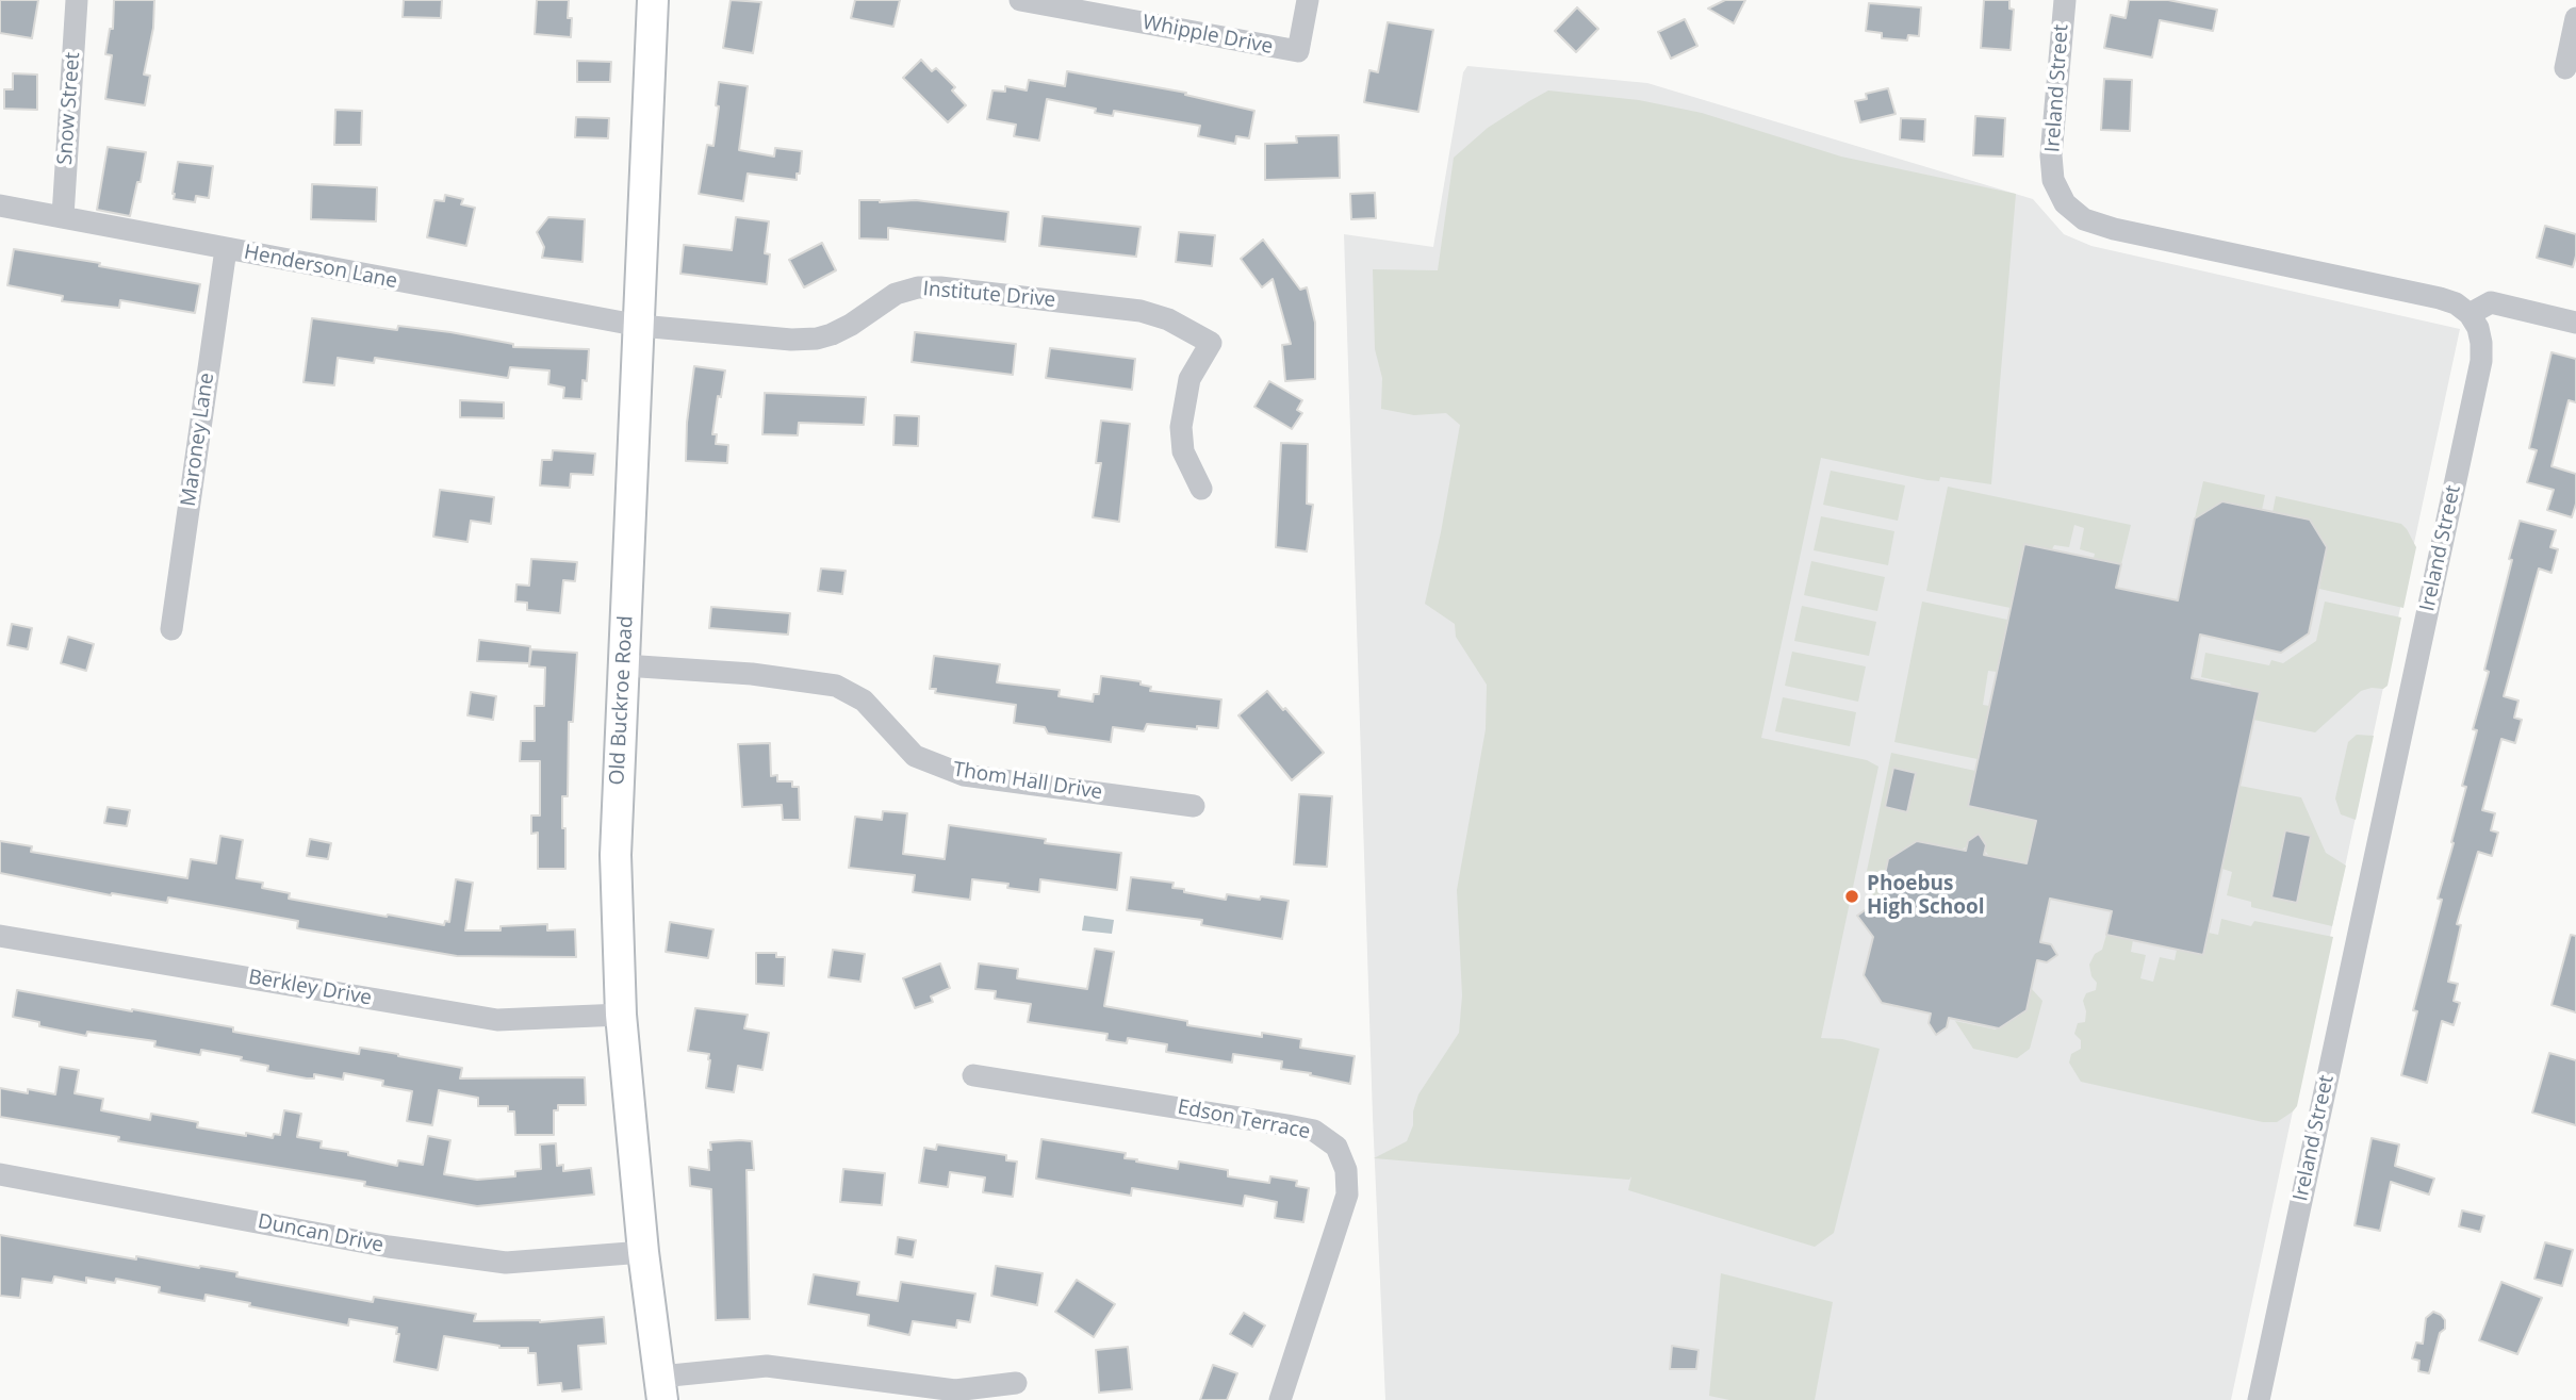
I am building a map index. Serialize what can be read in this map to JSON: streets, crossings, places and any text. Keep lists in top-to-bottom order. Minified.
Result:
{"streets":{"street":["Whipple Drive","Ireland Street","Snow Street","Henderson Lane","Institute Drive","Maroney Lane","Old Buckroe Road","Thom Hall Drive","Berkley Drive","Edson Terrace","Duncan Drive"]},"crossings":[["Snow Street","Henderson Lane"],["Henderson Lane","Institute Drive"],["Henderson Lane","Maroney Lane"],["Henderson Lane","Old Buckroe Road"],["Institute Drive","Old Buckroe Road"],["Old Buckroe Road","Thom Hall Drive"],["Old Buckroe Road","Berkley Drive"],["Old Buckroe Road","Duncan Drive"]],"places":["Phoebus High School"]}
